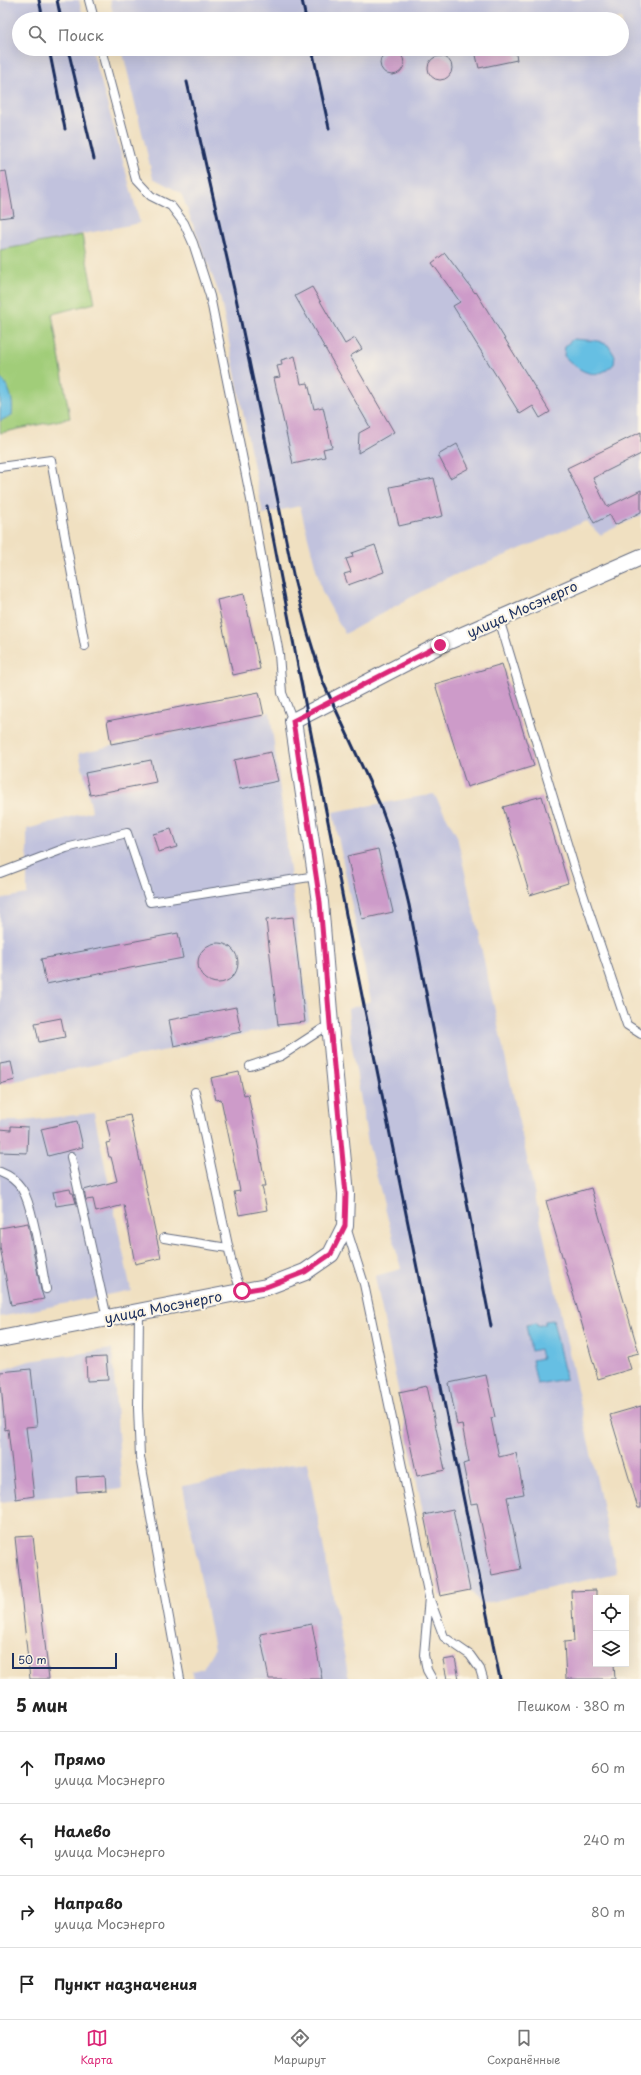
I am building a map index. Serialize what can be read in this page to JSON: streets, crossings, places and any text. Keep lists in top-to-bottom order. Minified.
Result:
{"streets":{"street":["улица Мосэнерго"]},"scale_bar":"50 m","page":{"search":"Поиск","scale":"50 m","heading":["5 мин","Пешком · 380 m"],"list":[["Прямо","улица Мосэнерго","60 m"],["Налево","улица Мосэнерго","240 m"],["Направо","улица Мосэнерго","80 m"],"Пункт назначения"],"nav":["Карта","Маршрут","Сохранённые"]}}
